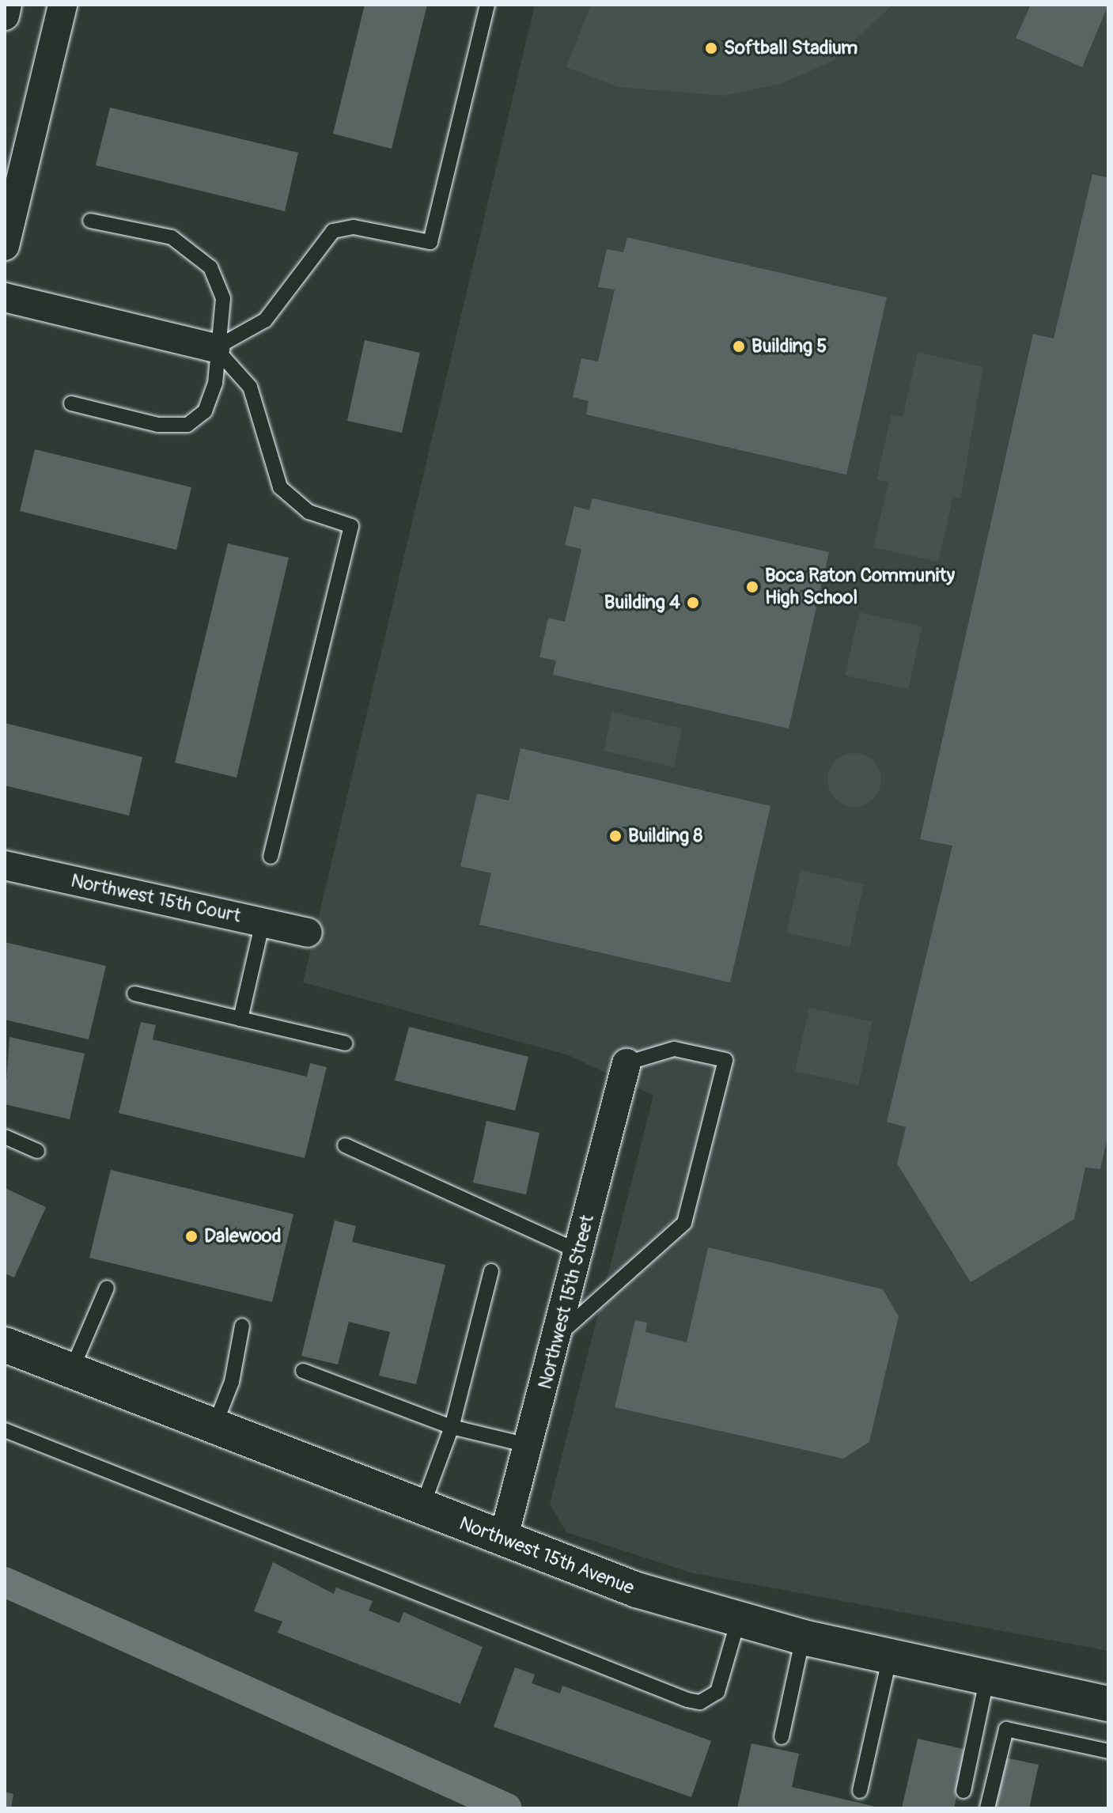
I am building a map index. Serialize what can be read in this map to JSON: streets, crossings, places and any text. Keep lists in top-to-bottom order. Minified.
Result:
{"streets":{"street":["Northwest 15th Court","Northwest 15th Street","Northwest 15th Avenue"]},"crossings":[["Northwest 15th Street","Northwest 15th Avenue"]],"places":["Softball Stadium","Building 5","Boca Raton Community High School","Building 4","Building 8","Dalewood"]}
